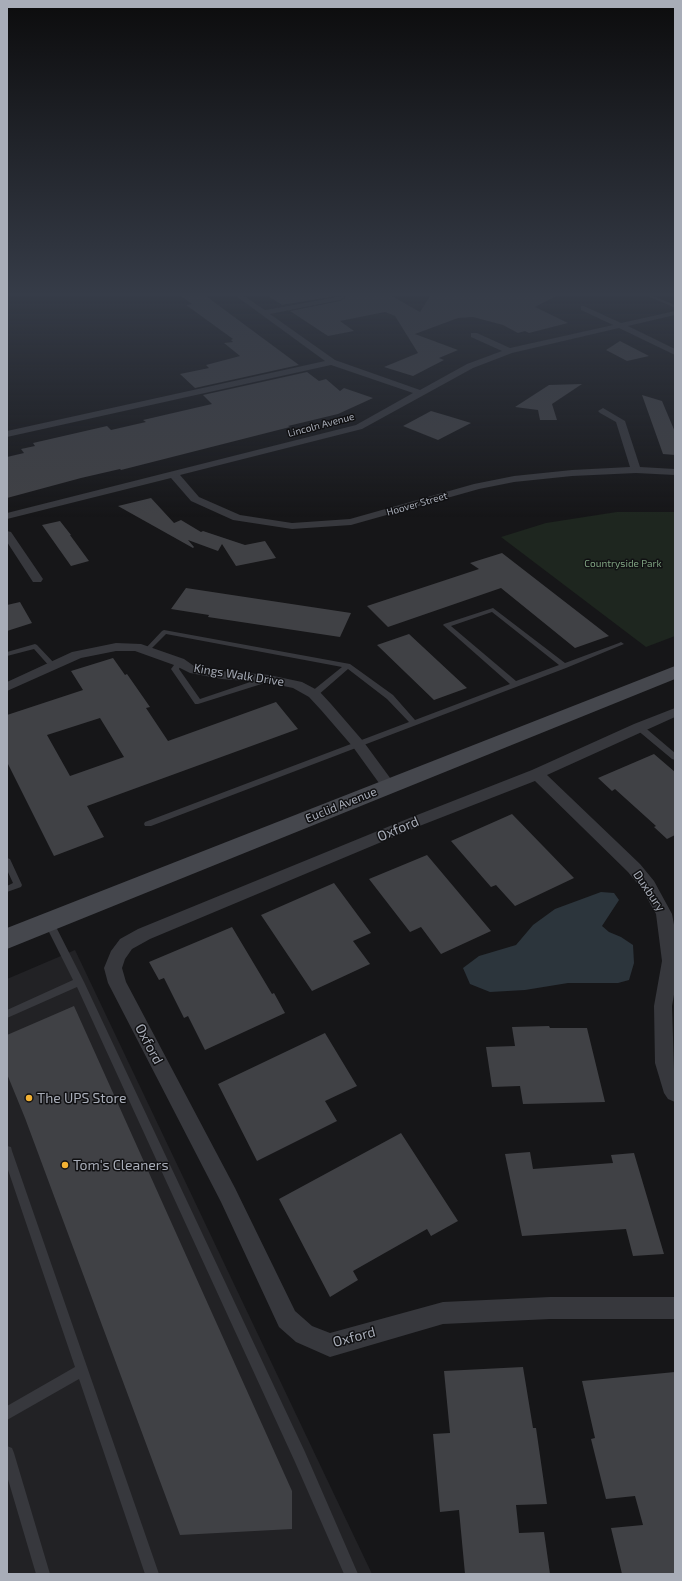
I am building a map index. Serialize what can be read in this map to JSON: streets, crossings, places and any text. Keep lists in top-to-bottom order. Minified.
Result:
{"streets":{"main road":["Euclid Avenue"],"street":["Lincoln Avenue","Hoover Street","Kings Walk Drive","Oxford","Duxbury"]},"crossings":[["Lincoln Avenue","Hoover Street"],["Kings Walk Drive","Euclid Avenue"],["Oxford","Duxbury"]],"parks":["Countryside Park"],"places":["The UPS Store","Tom's Cleaners"]}
